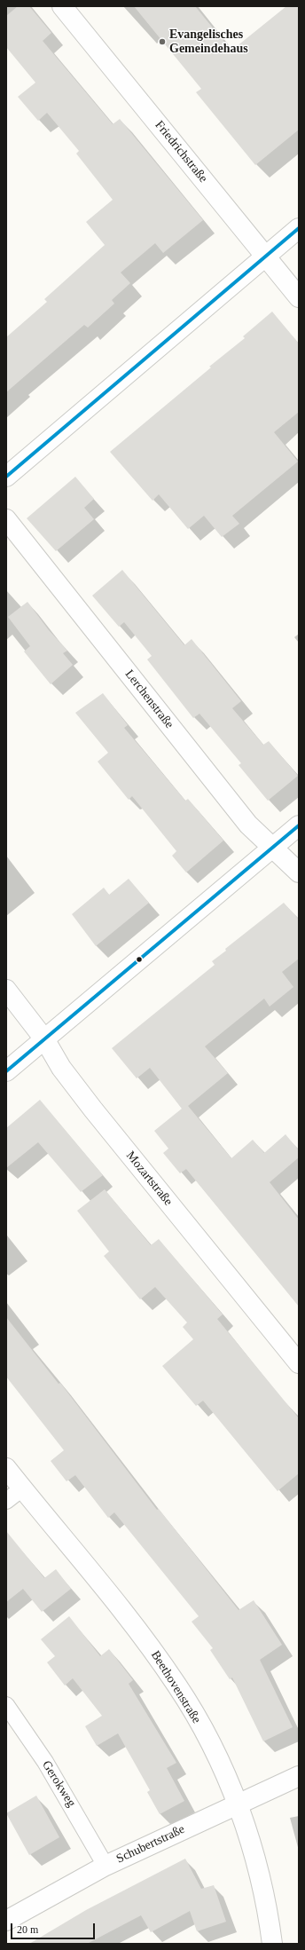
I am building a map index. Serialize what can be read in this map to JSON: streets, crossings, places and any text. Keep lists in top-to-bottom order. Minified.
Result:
{"streets":{"street":["Friedrichstraße","Lerchenstraße","Mozartstraße","Beethovenstraße","Schubertstraße"],"lane":["Gerokweg"]},"crossings":[["Beethovenstraße","Schubertstraße"],["Gerokweg","Schubertstraße"]],"places":["Evangelisches Gemeindehaus"],"scale_bar":"20 m"}
